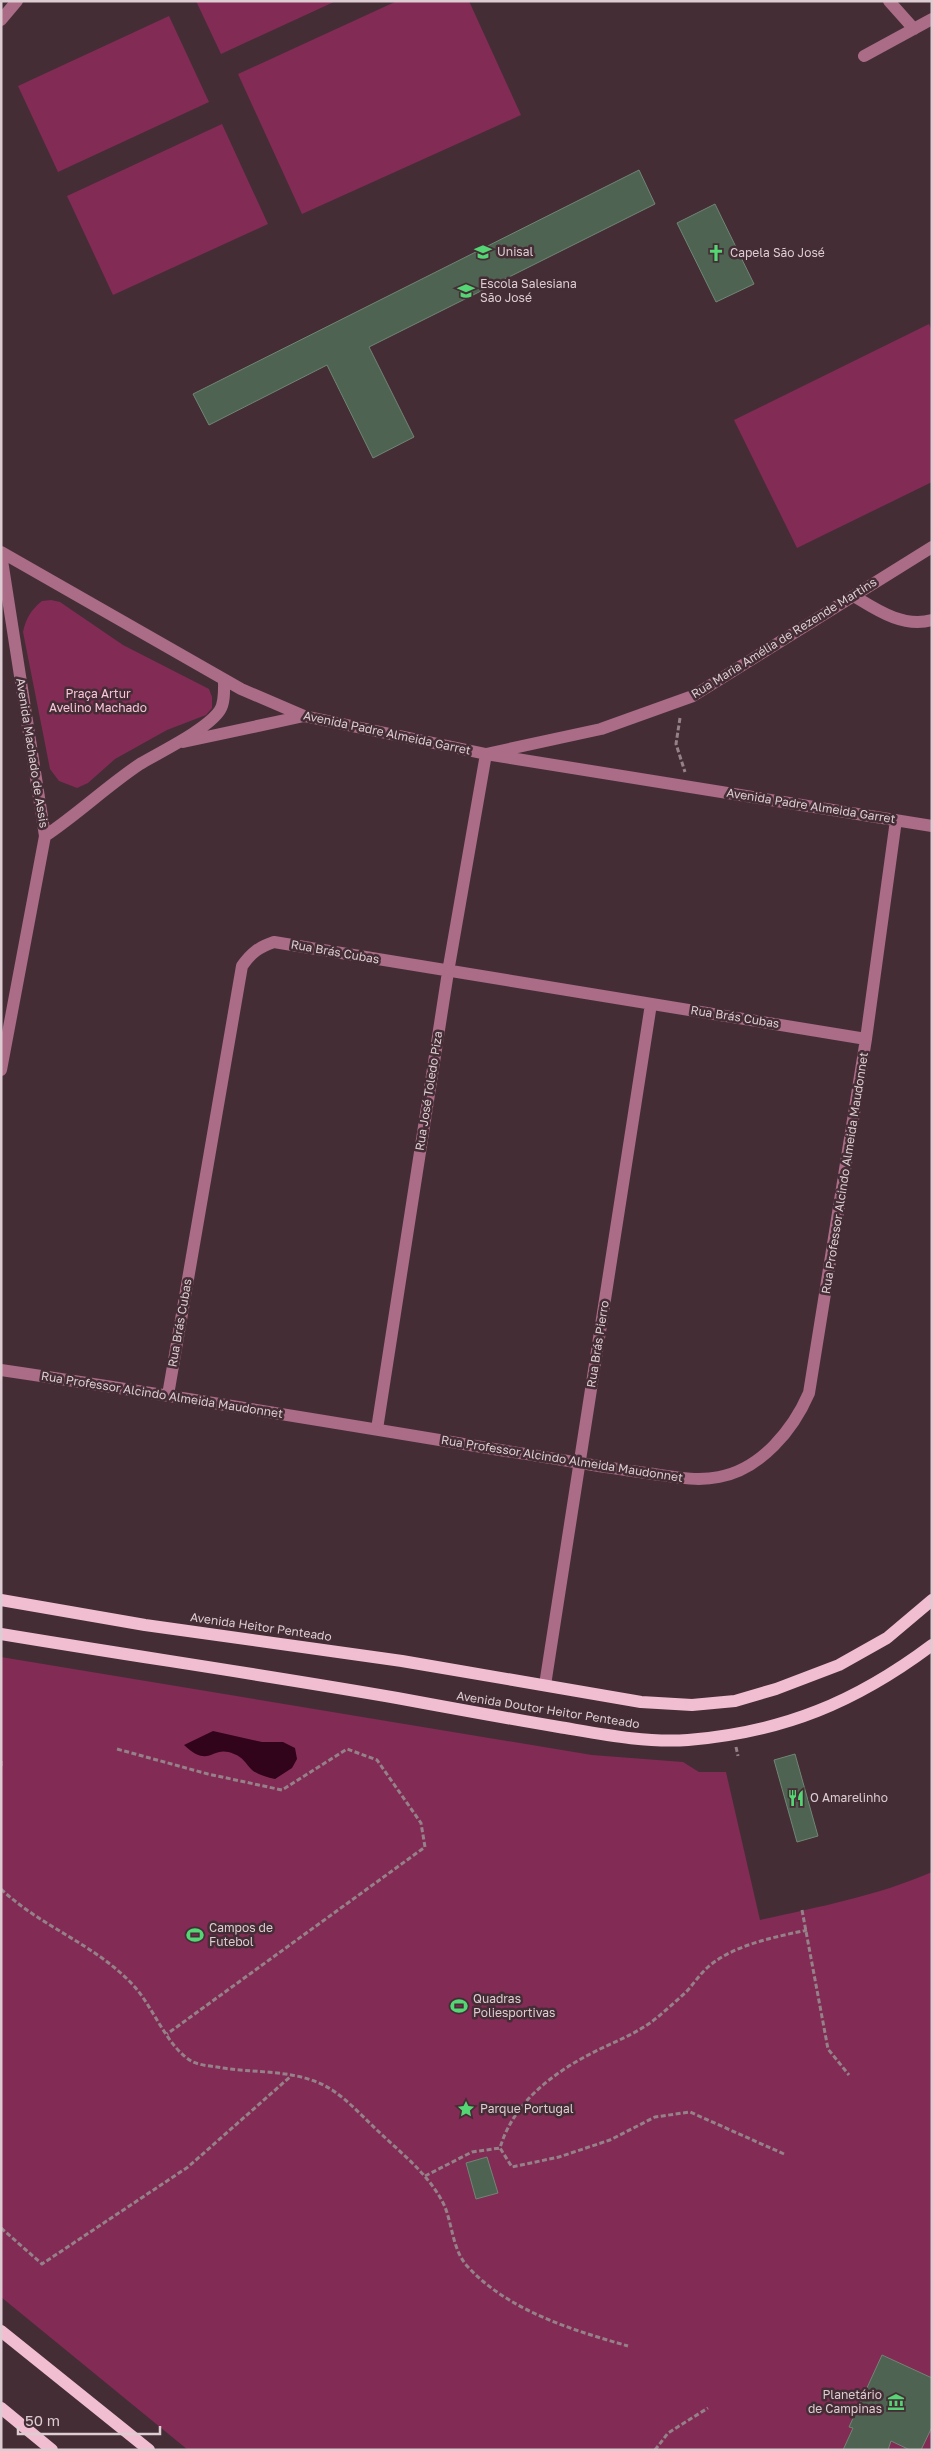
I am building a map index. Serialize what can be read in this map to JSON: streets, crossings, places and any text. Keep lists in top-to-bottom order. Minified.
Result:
{"streets":{"main road":["Avenida Heitor Penteado","Avenida Doutor Heitor Penteado"],"street":["Rua Maria Amélia de Rezende Martins","Avenida Padre Almeida Garret","Avenida Machado de Assis","Rua Brás Cubas","Rua José Toledo Piza","Rua Professor Alcindo Almeida Maudonnet","Rua Brás Pierro"]},"crossings":[["Rua Maria Amélia de Rezende Martins","Avenida Padre Almeida Garret"],["Rua Maria Amélia de Rezende Martins","Rua José Toledo Piza"],["Avenida Padre Almeida Garret","Avenida Machado de Assis"],["Avenida Padre Almeida Garret","Rua José Toledo Piza"],["Avenida Padre Almeida Garret","Rua Professor Alcindo Almeida Maudonnet"],["Rua Brás Cubas","Rua José Toledo Piza"],["Rua Brás Cubas","Rua Professor Alcindo Almeida Maudonnet"],["Rua Brás Cubas","Rua Brás Pierro"],["Rua José Toledo Piza","Rua Professor Alcindo Almeida Maudonnet"],["Rua Professor Alcindo Almeida Maudonnet","Rua Brás Pierro"],["Rua Brás Pierro","Avenida Doutor Heitor Penteado"],["Avenida Heitor Penteado","Avenida Doutor Heitor Penteado"]],"parks":["Praça Artur Avelino Machado"],"places":{"school or university":["Unisal","Escola Salesiana São José"],"church":["Capela São José"],"restaurant":["O Amarelinho"],"sports":["Campos de Futebol","Quadras Poliesportivas"],"place":["Parque Portugal"],"museum":["Planetário de Campinas"]},"scale_bar":"50 m"}
